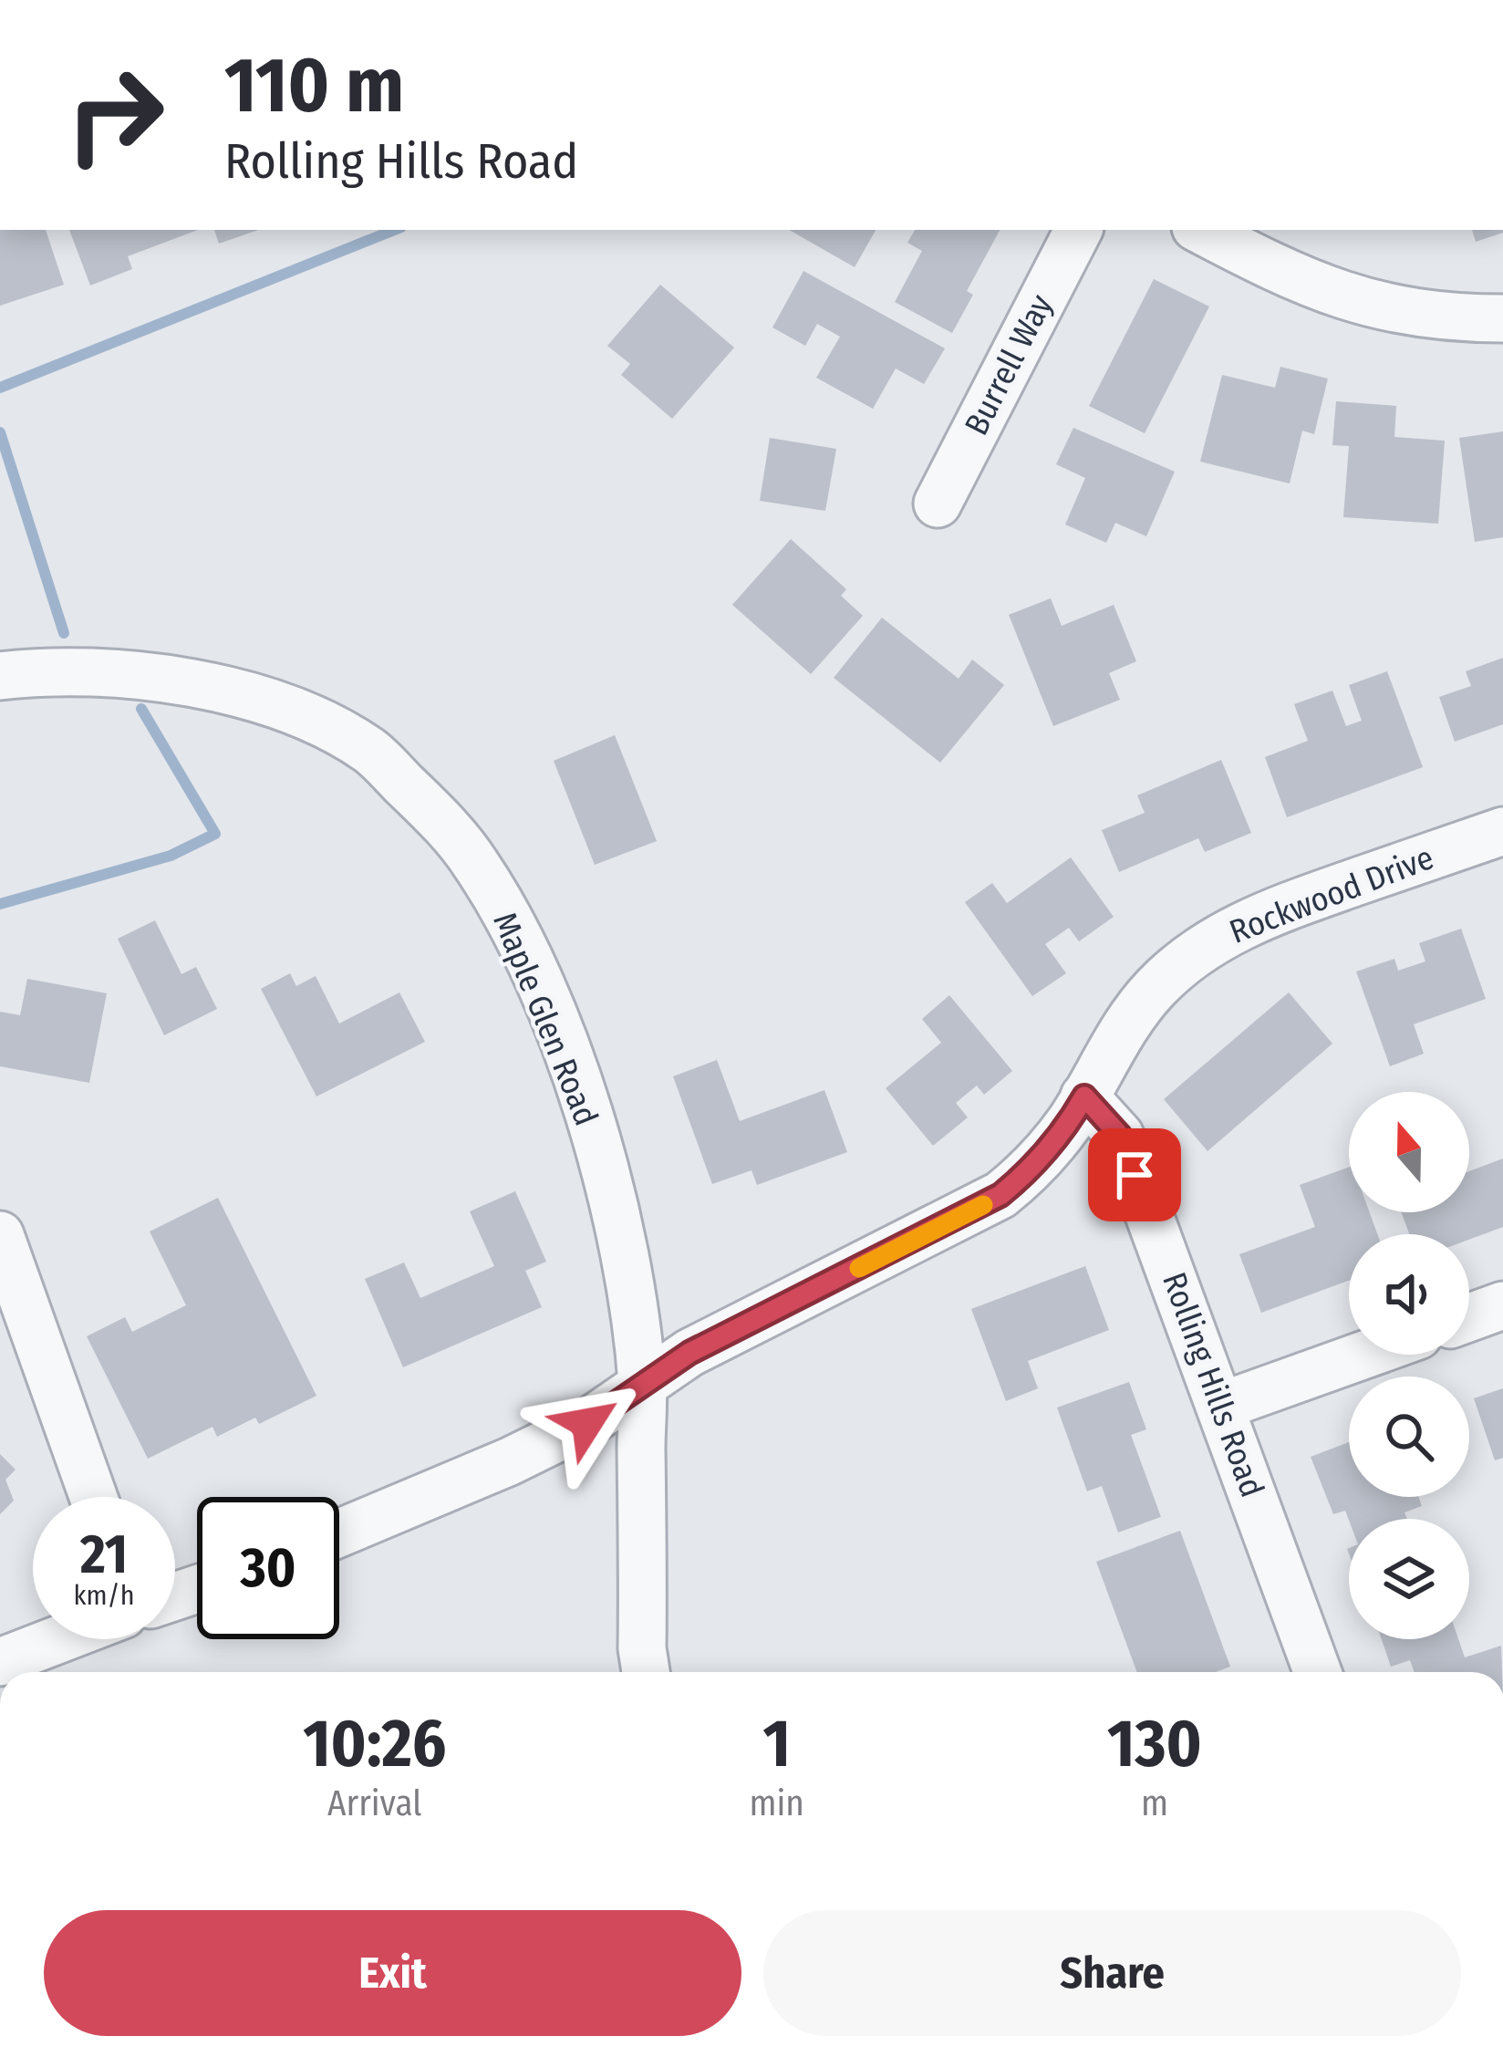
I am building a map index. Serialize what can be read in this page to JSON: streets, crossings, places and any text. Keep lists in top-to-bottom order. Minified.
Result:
{"streets":{"street":["Burrell Way","Rockwood Drive","Maple Glen Road","Rolling Hills Road"]},"crossings":[["Rockwood Drive","Maple Glen Road"],["Rockwood Drive","Rolling Hills Road"]],"north":"top","page":{"turn":["110 m","Rolling Hills Road"],"speed":"21 km/h","limit":"30","eta":["10:26","Arrival","1","min","130","m"],"buttons":["Exit","Share"]}}
